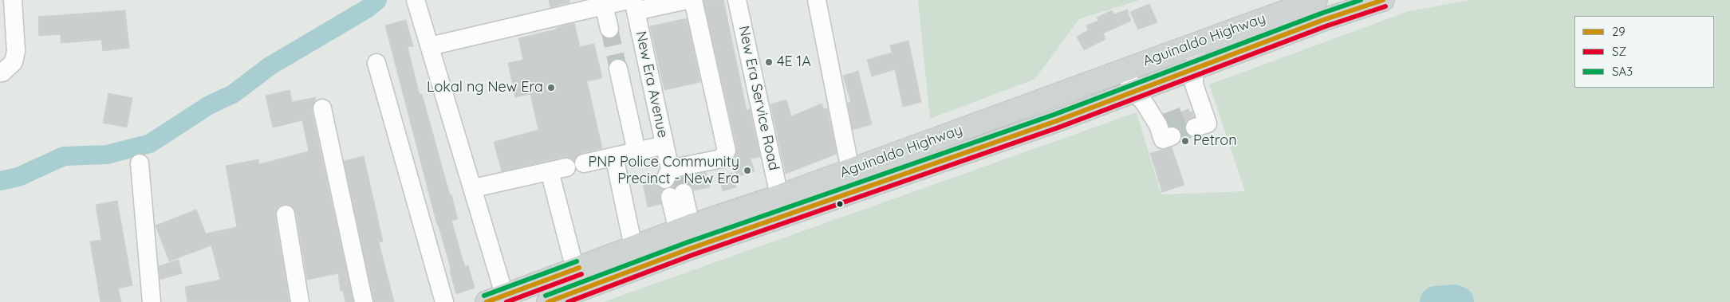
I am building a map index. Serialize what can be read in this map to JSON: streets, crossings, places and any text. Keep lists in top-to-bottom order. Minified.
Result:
{"streets":{"main road":["Aguinaldo Highway"],"street":["New Era Avenue","New Era Service Road"]},"crossings":[["Aguinaldo Highway","New Era Service Road"]],"places":["4E 1A","Lokal ng New Era","Petron","PNP Police Community Precinct - New Era"],"lines":["transit line 29","transit line SA3","transit line SZ"],"legend":["29","SZ","SA3"]}
